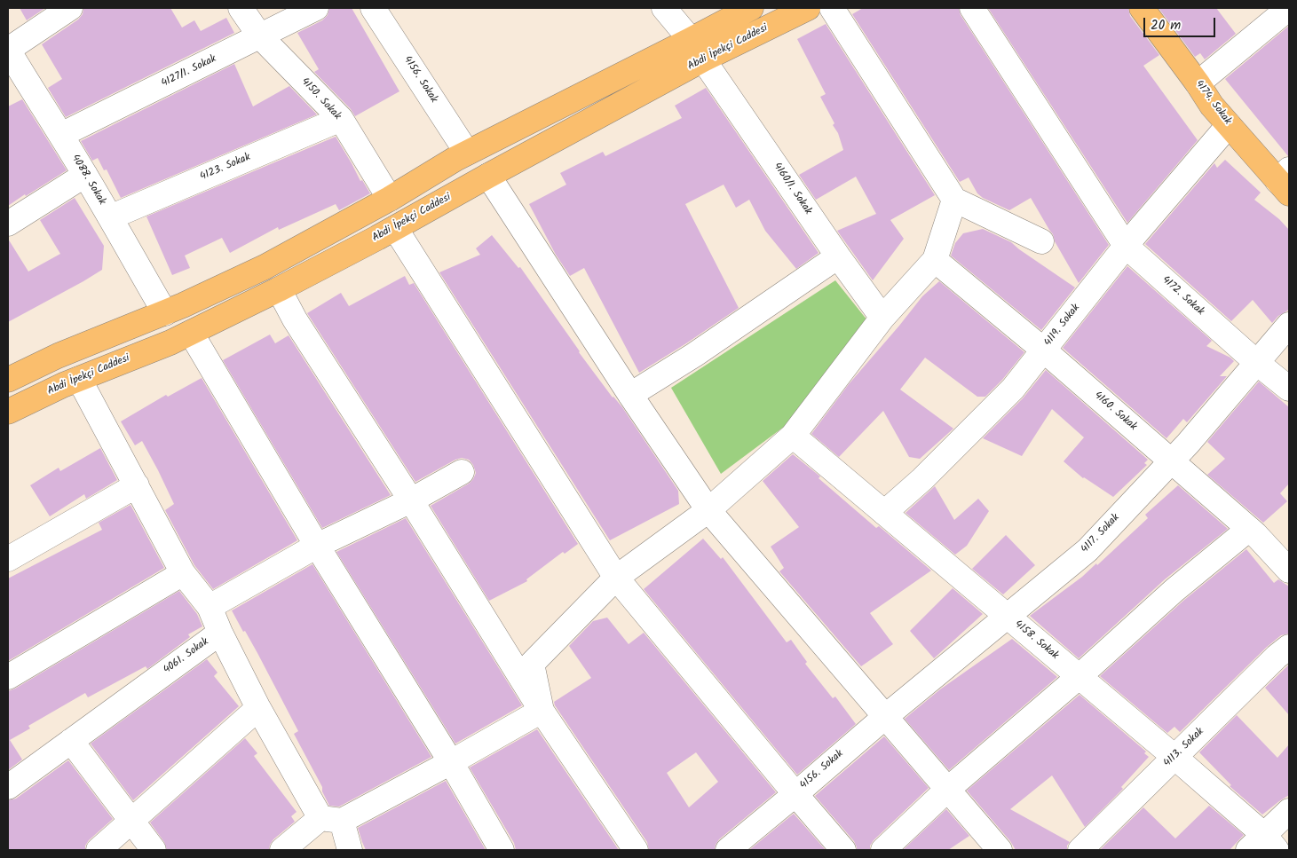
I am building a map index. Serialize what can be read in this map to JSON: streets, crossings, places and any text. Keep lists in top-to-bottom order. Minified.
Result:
{"streets":{"main road":["Abdi İpekçi Caddesi","4174. Sokak"],"street":["4127/1. Sokak","4156. Sokak","4150. Sokak","4123. Sokak","4088. Sokak","4160/1. Sokak","4172. Sokak","4119. Sokak","4160. Sokak","4117. Sokak","4158. Sokak","4061. Sokak","4113. Sokak"]},"crossings":[["Abdi İpekçi Caddesi","4160/1. Sokak"],["4127/1. Sokak","4150. Sokak"],["4127/1. Sokak","4088. Sokak"],["4156. Sokak","4117. Sokak"],["4150. Sokak","4123. Sokak"],["4174. Sokak","4119. Sokak"],["4123. Sokak","4088. Sokak"],["4172. Sokak","4119. Sokak"],["4172. Sokak","4117. Sokak"],["4119. Sokak","4160. Sokak"],["4119. Sokak","4158. Sokak"],["4160. Sokak","4117. Sokak"],["4117. Sokak","4158. Sokak"],["4158. Sokak","4113. Sokak"]],"scale_bar":"20 m"}
